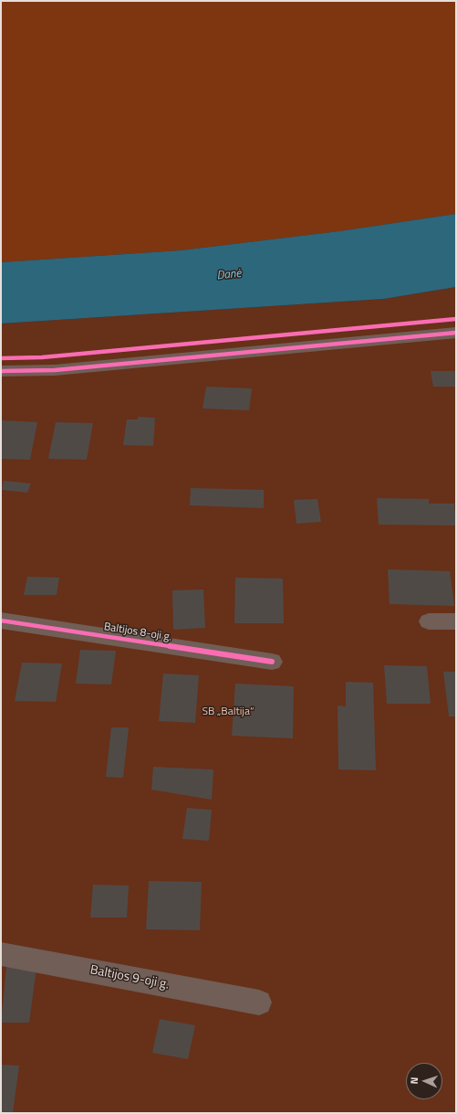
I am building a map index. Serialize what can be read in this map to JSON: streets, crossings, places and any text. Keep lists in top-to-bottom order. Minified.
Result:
{"streets":{"street":["Baltijos 8-oji g.","Baltijos 9-oji g."]},"water":["Danė"],"parks":["SB „Baltija“"],"north":"left"}
